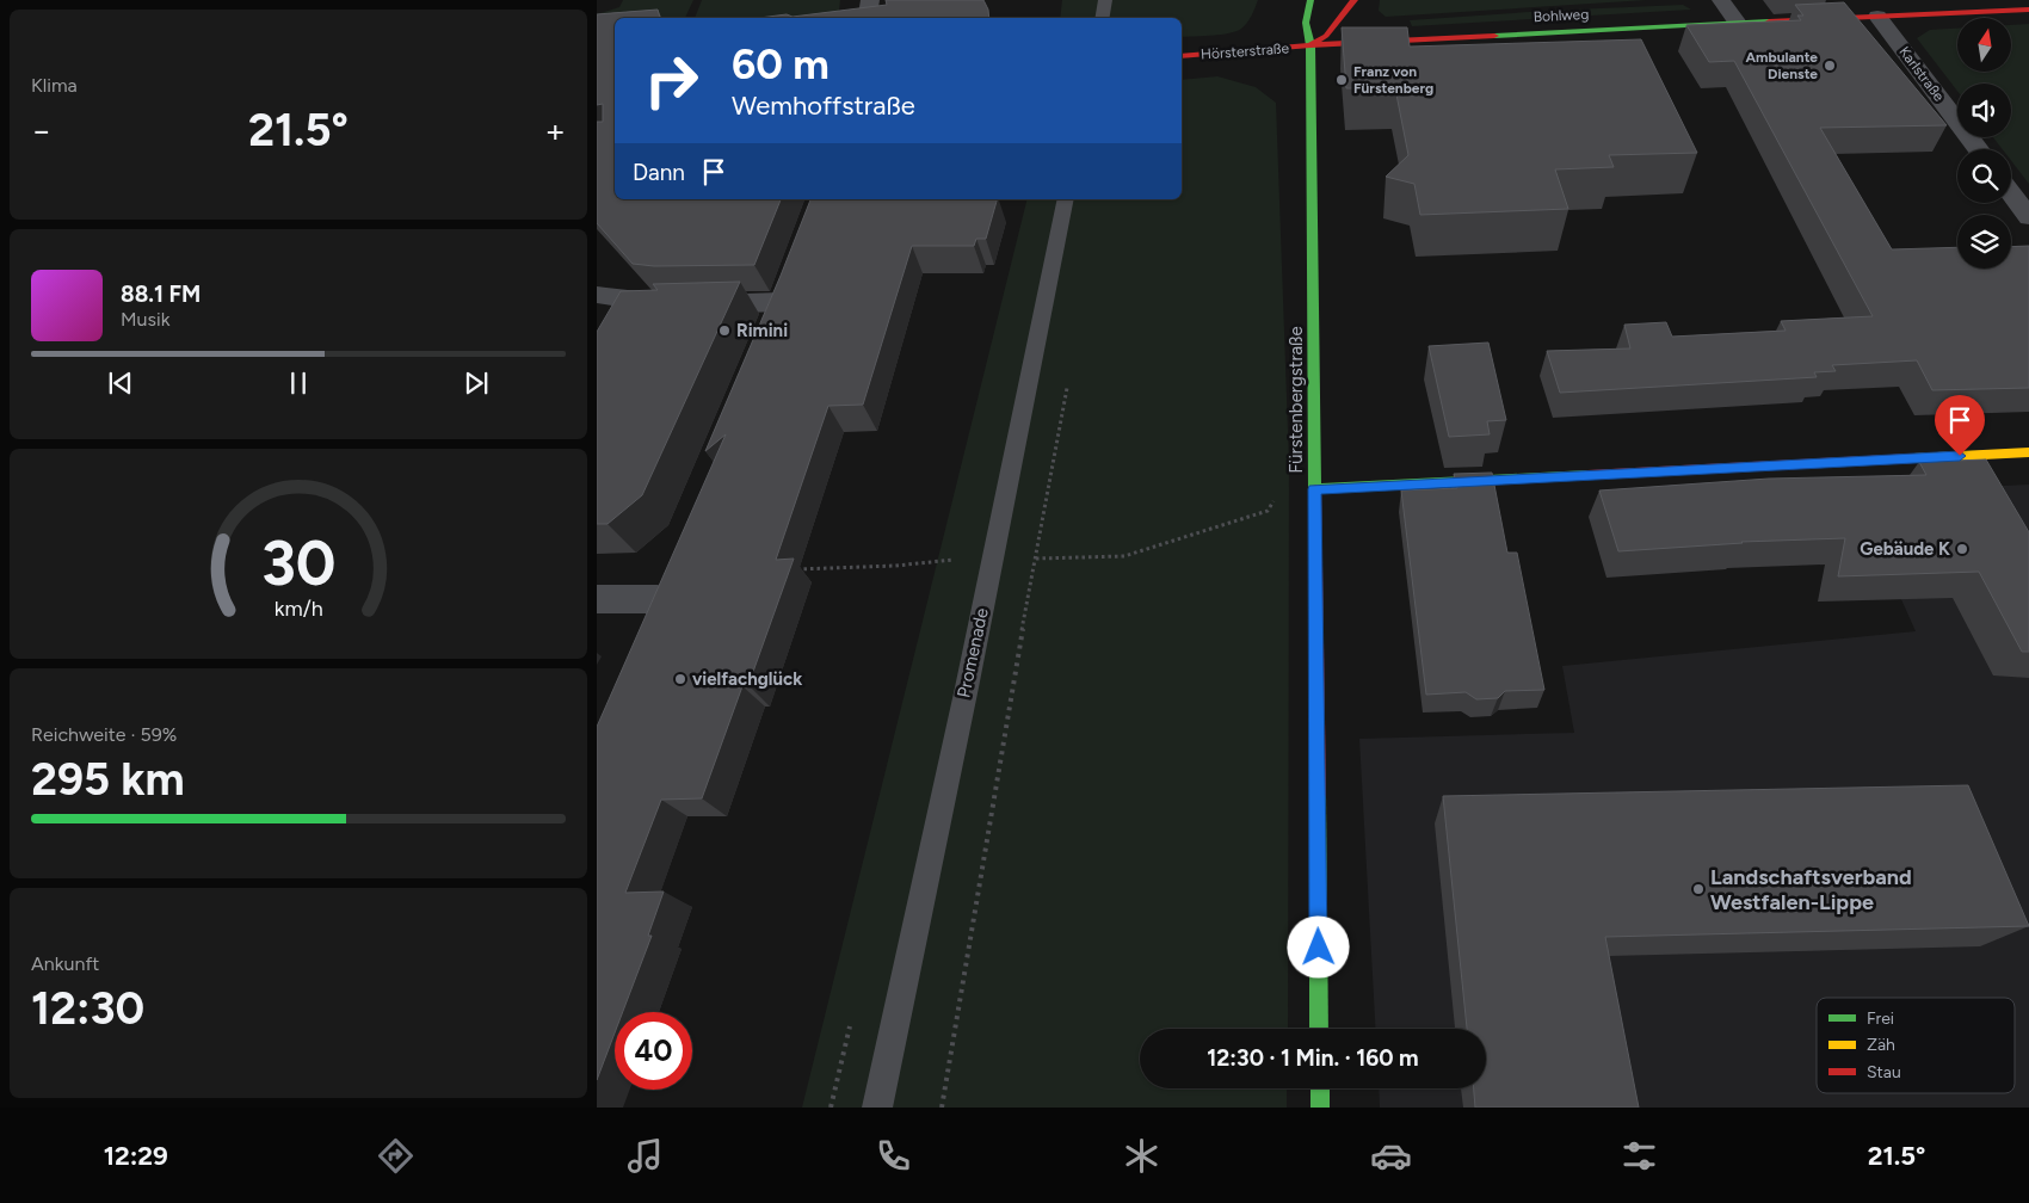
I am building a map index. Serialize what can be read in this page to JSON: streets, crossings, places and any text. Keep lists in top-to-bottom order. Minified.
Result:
{"streets":{"street":["Bohlweg","Hörsterstraße","Karlstraße","Fürstenbergstraße"],"lane":["Promenade"]},"crossings":[["Bohlweg","Hörsterstraße"],["Bohlweg","Karlstraße"],["Bohlweg","Fürstenbergstraße"],["Hörsterstraße","Fürstenbergstraße"]],"places":["Ambulante Dienste","Franz von Fürstenberg","Rimini","Gebäude K","vielfachglück","Landschaftsverband Westfalen-Lippe"],"legend":["Frei","Zäh","Stau"],"north":"top","page":{"tile":["Klima",["Reichweite · 59%","295 km"],["Ankunft","12:30"]],"turn":["60 m","Wemhoffstraße"],"heat":["−","21.5°","+"],"then":"Dann","song":["88.1 FM","Musik"],"limit":"40","trip":"12:30 · 1 Min. · 160 m","tabs":["12:29","21.5°"],"gauge":["30","km/h"]}}
